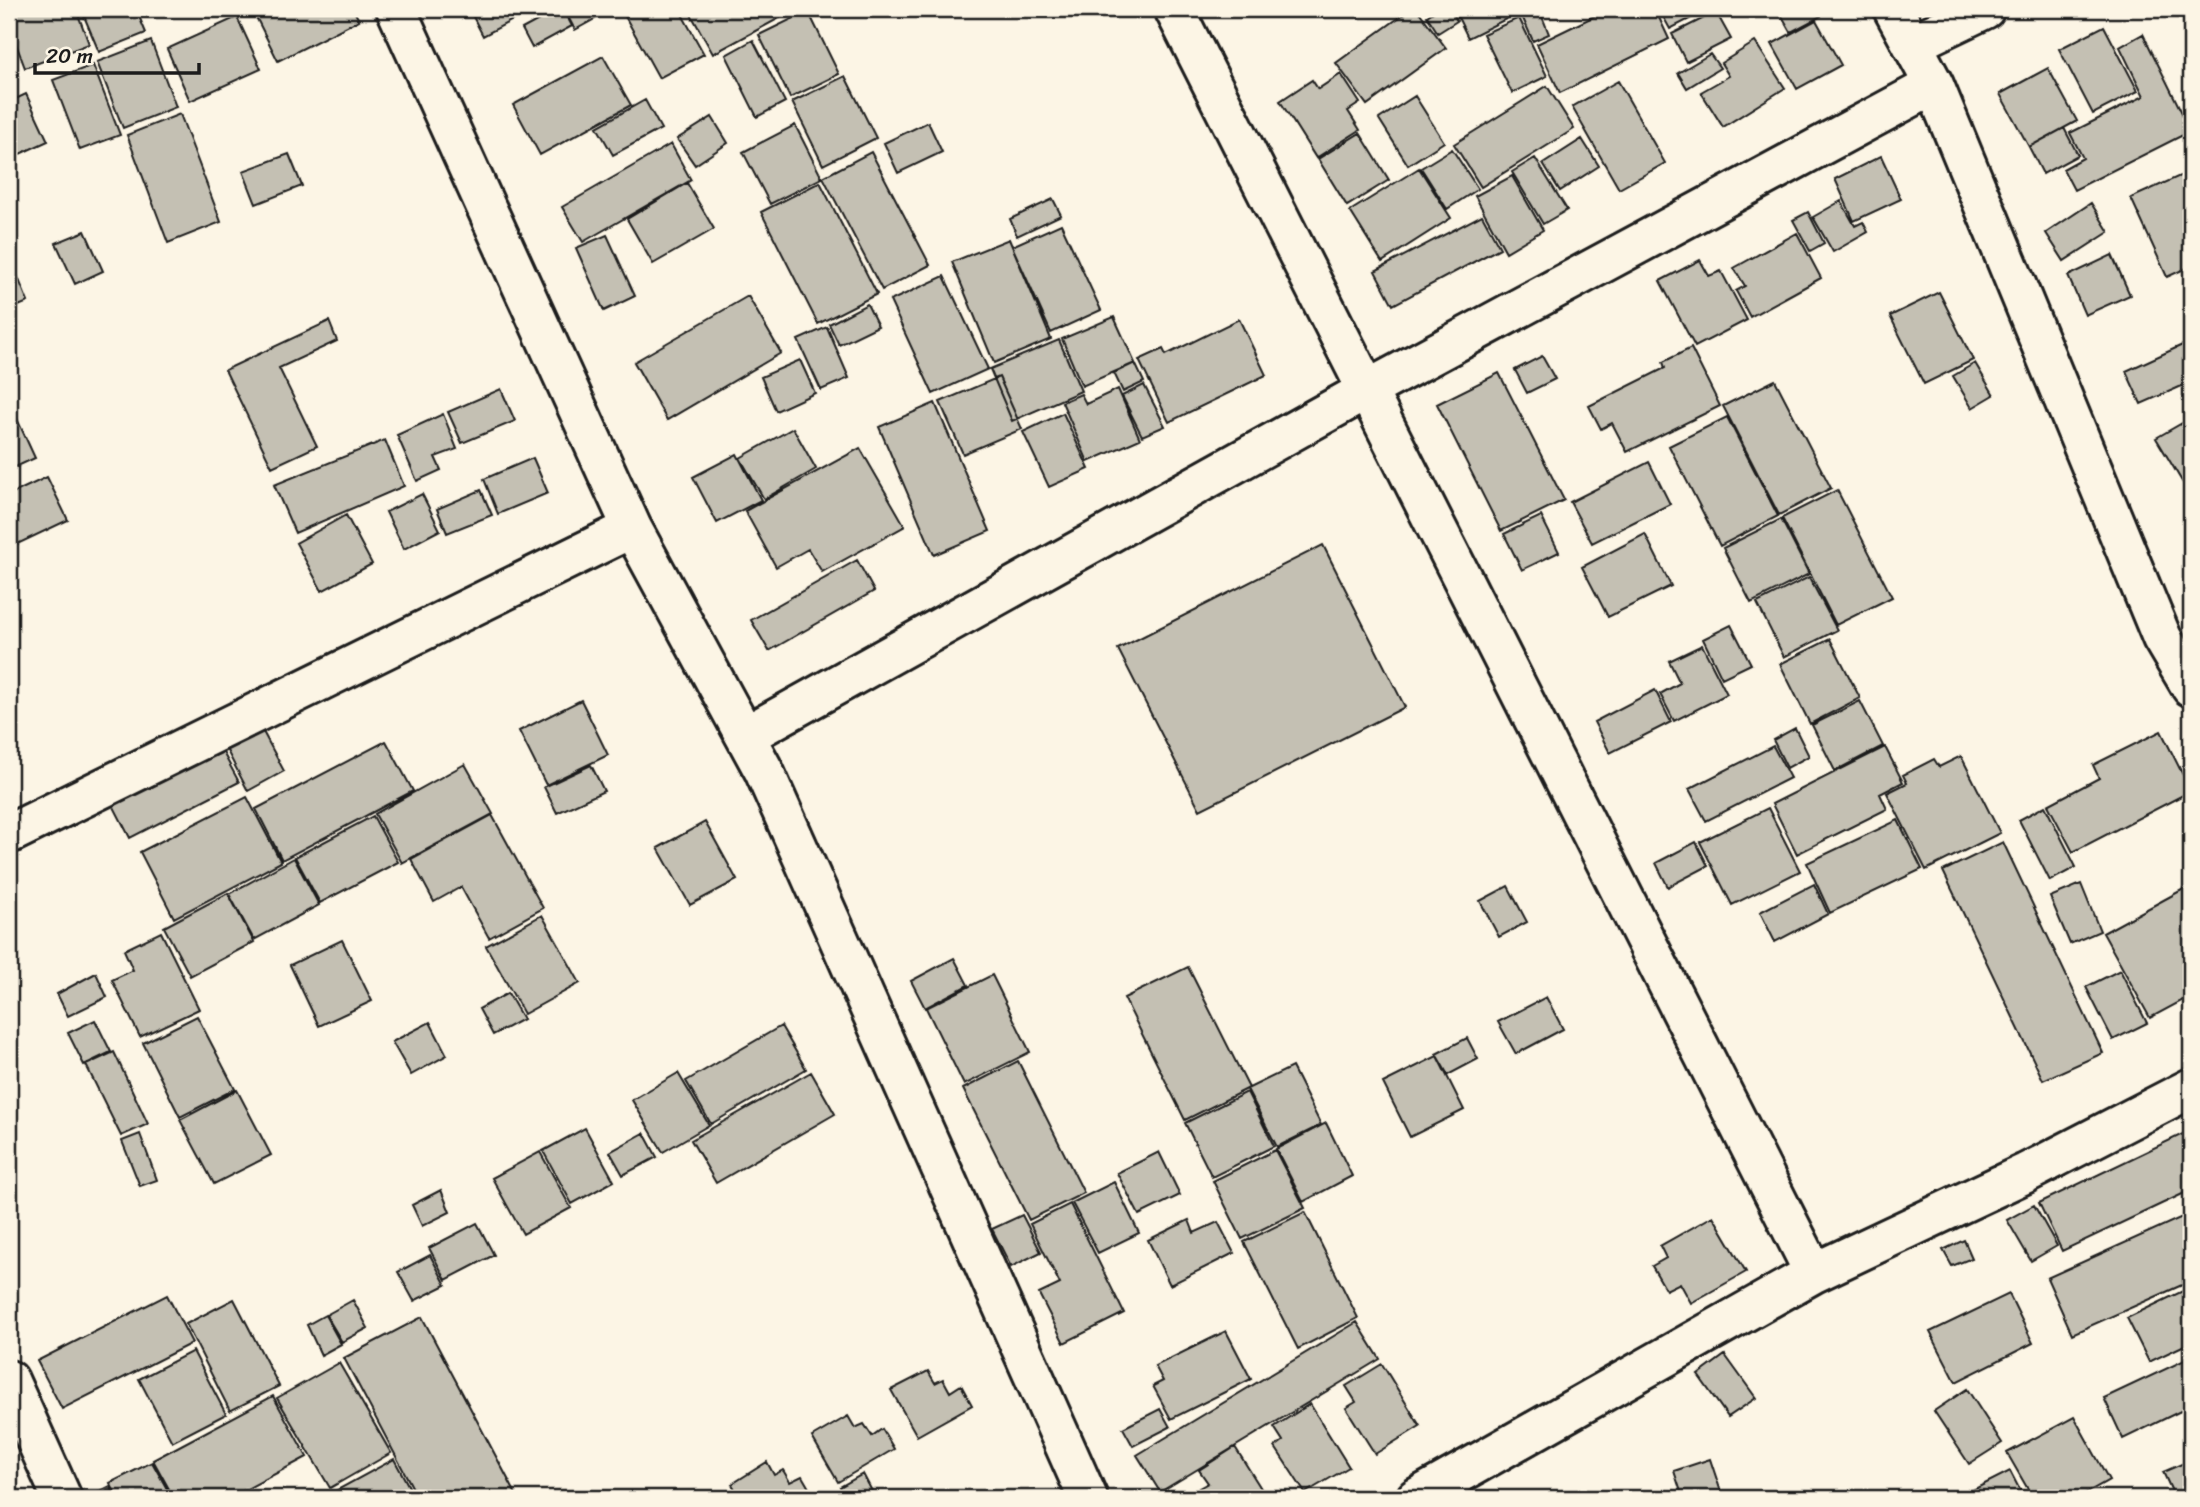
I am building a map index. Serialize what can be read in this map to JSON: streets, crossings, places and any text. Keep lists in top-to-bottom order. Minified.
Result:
{"scale_bar":"20 m"}
